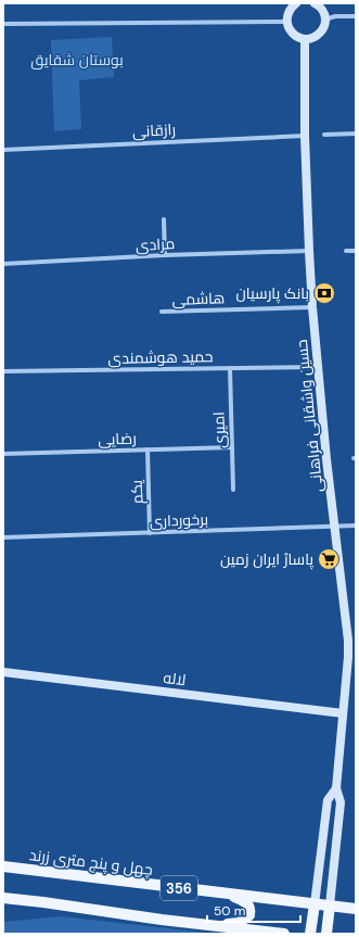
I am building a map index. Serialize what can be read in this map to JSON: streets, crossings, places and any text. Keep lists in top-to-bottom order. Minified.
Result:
{"streets":{"main road":["چهل و پنج متری زرند","356"],"street":["رازقانی","مرادی","هاشمی","حمید هوشمندی","حسین واشقانی فراهانی","امیری","رضایی","یکم","برخورداری","لاله"]},"crossings":[["رازقانی","حسین واشقانی فراهانی"],["مرادی","حسین واشقانی فراهانی"],["هاشمی","حسین واشقانی فراهانی"],["حمید هوشمندی","حسین واشقانی فراهانی"],["حمید هوشمندی","امیری"],["حسین واشقانی فراهانی","برخورداری"],["حسین واشقانی فراهانی","لاله"],["حسین واشقانی فراهانی","چهل و پنج متری زرند"],["امیری","رضایی"],["رضایی","یکم"],["یکم","برخورداری"]],"parks":["بوستان شقایق"],"places":{"bank":["بانک پارسیان"],"supermarket":["پاساژ ایران زمین"]},"scale_bar":"50 m"}
